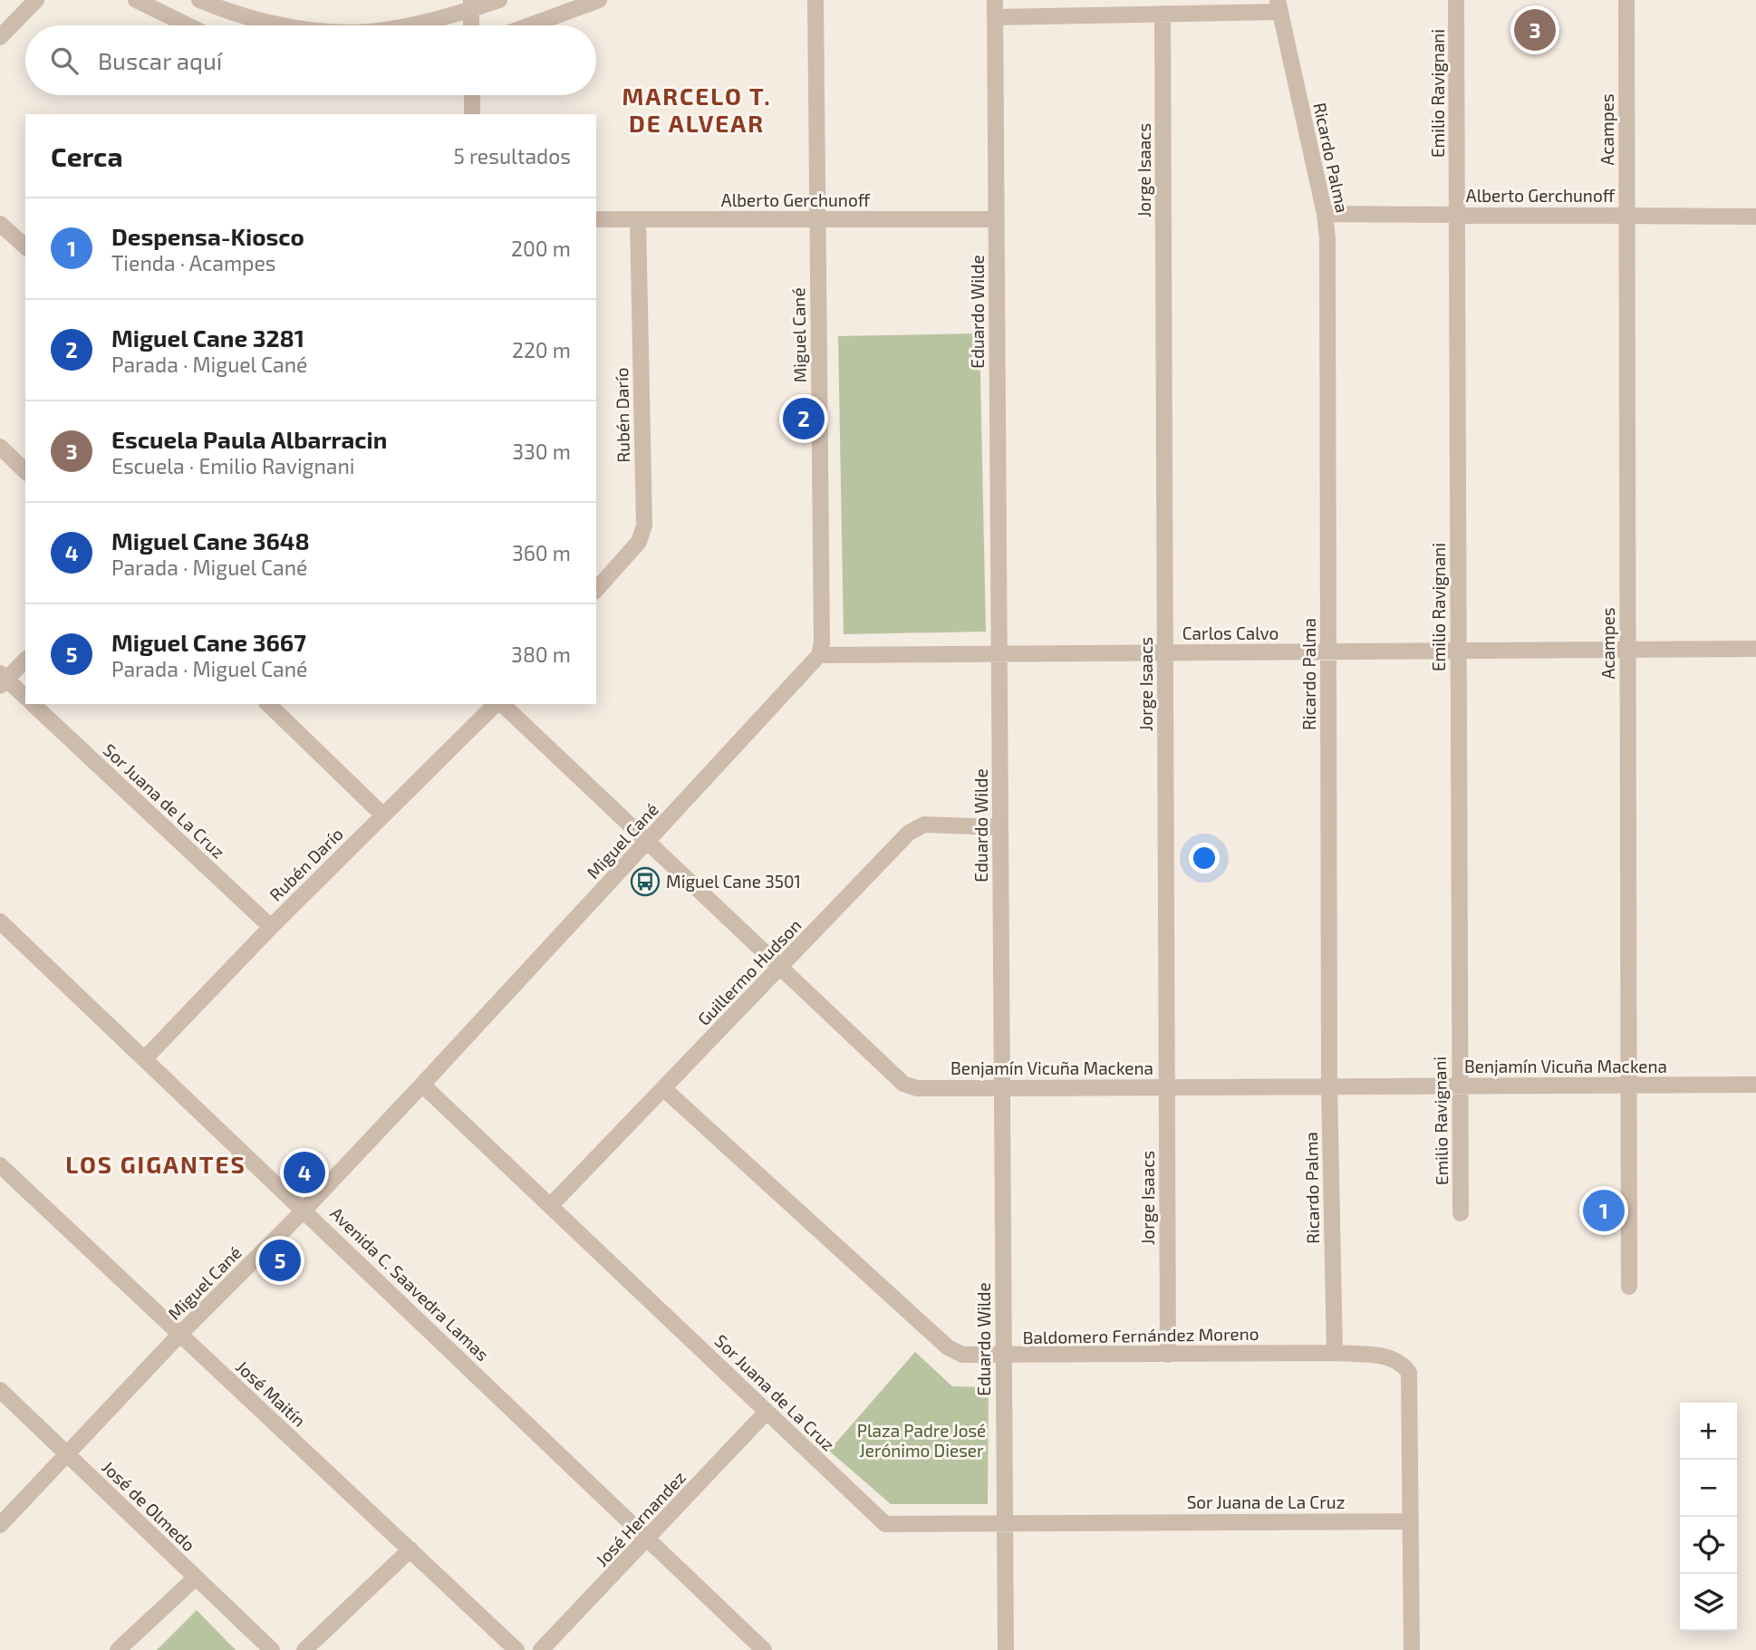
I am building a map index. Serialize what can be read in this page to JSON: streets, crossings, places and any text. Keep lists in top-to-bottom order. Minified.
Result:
{"streets":{"street":["Emilio Ravignani","Acampes","Ricardo Palma","Jorge Isaacs","Alberto Gerchunoff","Eduardo Wilde","Miguel Cané","Rubén Darío","Carlos Calvo","Sor Juana de La Cruz","Guillermo Hudson","Benjamín Vicuña Mackena","Avenida C. Saavedra Lamas","Baldomero Fernández Moreno","José Maitín","José de Olmedo","José Hernandez"]},"crossings":[["Emilio Ravignani","Alberto Gerchunoff"],["Emilio Ravignani","Carlos Calvo"],["Emilio Ravignani","Benjamín Vicuña Mackena"],["Acampes","Alberto Gerchunoff"],["Acampes","Carlos Calvo"],["Acampes","Benjamín Vicuña Mackena"],["Ricardo Palma","Alberto Gerchunoff"],["Ricardo Palma","Carlos Calvo"],["Ricardo Palma","Benjamín Vicuña Mackena"],["Ricardo Palma","Baldomero Fernández Moreno"],["Jorge Isaacs","Carlos Calvo"],["Jorge Isaacs","Benjamín Vicuña Mackena"],["Jorge Isaacs","Baldomero Fernández Moreno"],["Alberto Gerchunoff","Eduardo Wilde"],["Alberto Gerchunoff","Miguel Cané"],["Alberto Gerchunoff","Rubén Darío"],["Eduardo Wilde","Carlos Calvo"],["Eduardo Wilde","Sor Juana de La Cruz"],["Eduardo Wilde","Guillermo Hudson"],["Eduardo Wilde","Benjamín Vicuña Mackena"],["Eduardo Wilde","Baldomero Fernández Moreno"],["Miguel Cané","Carlos Calvo"],["Miguel Cané","Sor Juana de La Cruz"],["Miguel Cané","Benjamín Vicuña Mackena"],["Miguel Cané","Avenida C. Saavedra Lamas"],["Miguel Cané","José Maitín"],["Miguel Cané","José de Olmedo"],["Rubén Darío","Sor Juana de La Cruz"],["Rubén Darío","Avenida C. Saavedra Lamas"],["Sor Juana de La Cruz","Guillermo Hudson"],["Sor Juana de La Cruz","Baldomero Fernández Moreno"],["Sor Juana de La Cruz","José Hernandez"],["Guillermo Hudson","Benjamín Vicuña Mackena"],["Guillermo Hudson","Baldomero Fernández Moreno"],["Avenida C. Saavedra Lamas","José Hernandez"]],"districts":["MARCELO T. DE ALVEAR","LOS GIGANTES"],"parks":["Plaza Padre José Jerónimo Dieser"],"places":{"bus stop":["Miguel Cane 3501"]},"page":{"pins":["3","2","4","1","5"],"search":"Buscar aquí","heading":["Cerca","5 resultados"],"list":[{"mark":"1","name":"Despensa-Kiosco","note":"Tienda · Acampes","value":"200 m"},{"mark":"2","name":"Miguel Cane 3281","note":"Parada · Miguel Cané","value":"220 m"},{"mark":"3","name":"Escuela Paula Albarracin","note":"Escuela · Emilio Ravignani","value":"330 m"},{"mark":"4","name":"Miguel Cane 3648","note":"Parada · Miguel Cané","value":"360 m"},{"mark":"5","name":"Miguel Cane 3667","note":"Parada · Miguel Cané","value":"380 m"}],"map_buttons":["+","−"]}}
